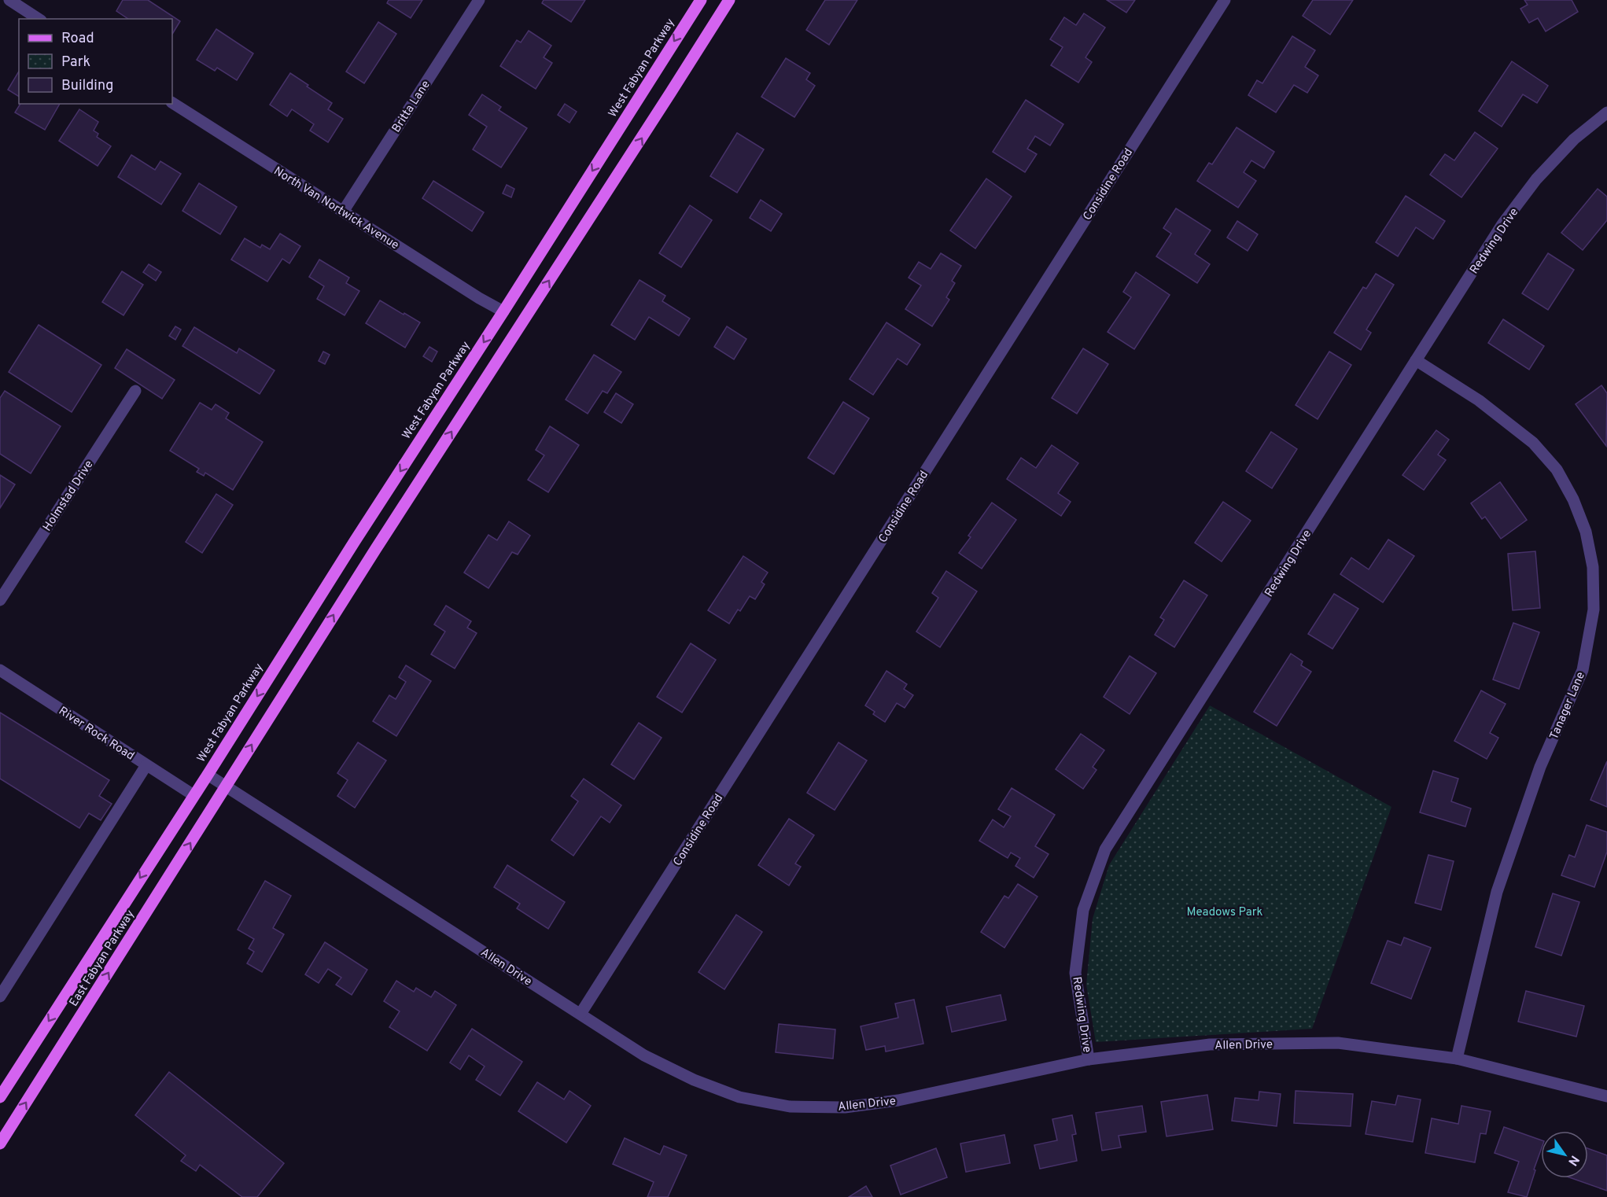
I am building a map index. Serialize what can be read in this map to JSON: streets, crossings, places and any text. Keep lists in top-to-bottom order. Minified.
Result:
{"streets":{"main road":["West Fabyan Parkway","East Fabyan Parkway"],"street":["Britta Lane","Considine Road","North Van Nortwick Avenue","Redwing Drive","Holmstad Drive","Tanager Lane","River Rock Road","Allen Drive"]},"crossings":[["West Fabyan Parkway","North Van Nortwick Avenue"],["West Fabyan Parkway","River Rock Road"],["West Fabyan Parkway","East Fabyan Parkway"],["West Fabyan Parkway","Allen Drive"],["Britta Lane","North Van Nortwick Avenue"],["Considine Road","Allen Drive"],["Redwing Drive","Tanager Lane"],["Redwing Drive","Allen Drive"],["Tanager Lane","Allen Drive"],["River Rock Road","East Fabyan Parkway"],["East Fabyan Parkway","Allen Drive"]],"parks":["Meadows Park"],"legend":["Road","Park","Building"],"north":"bottom right"}
